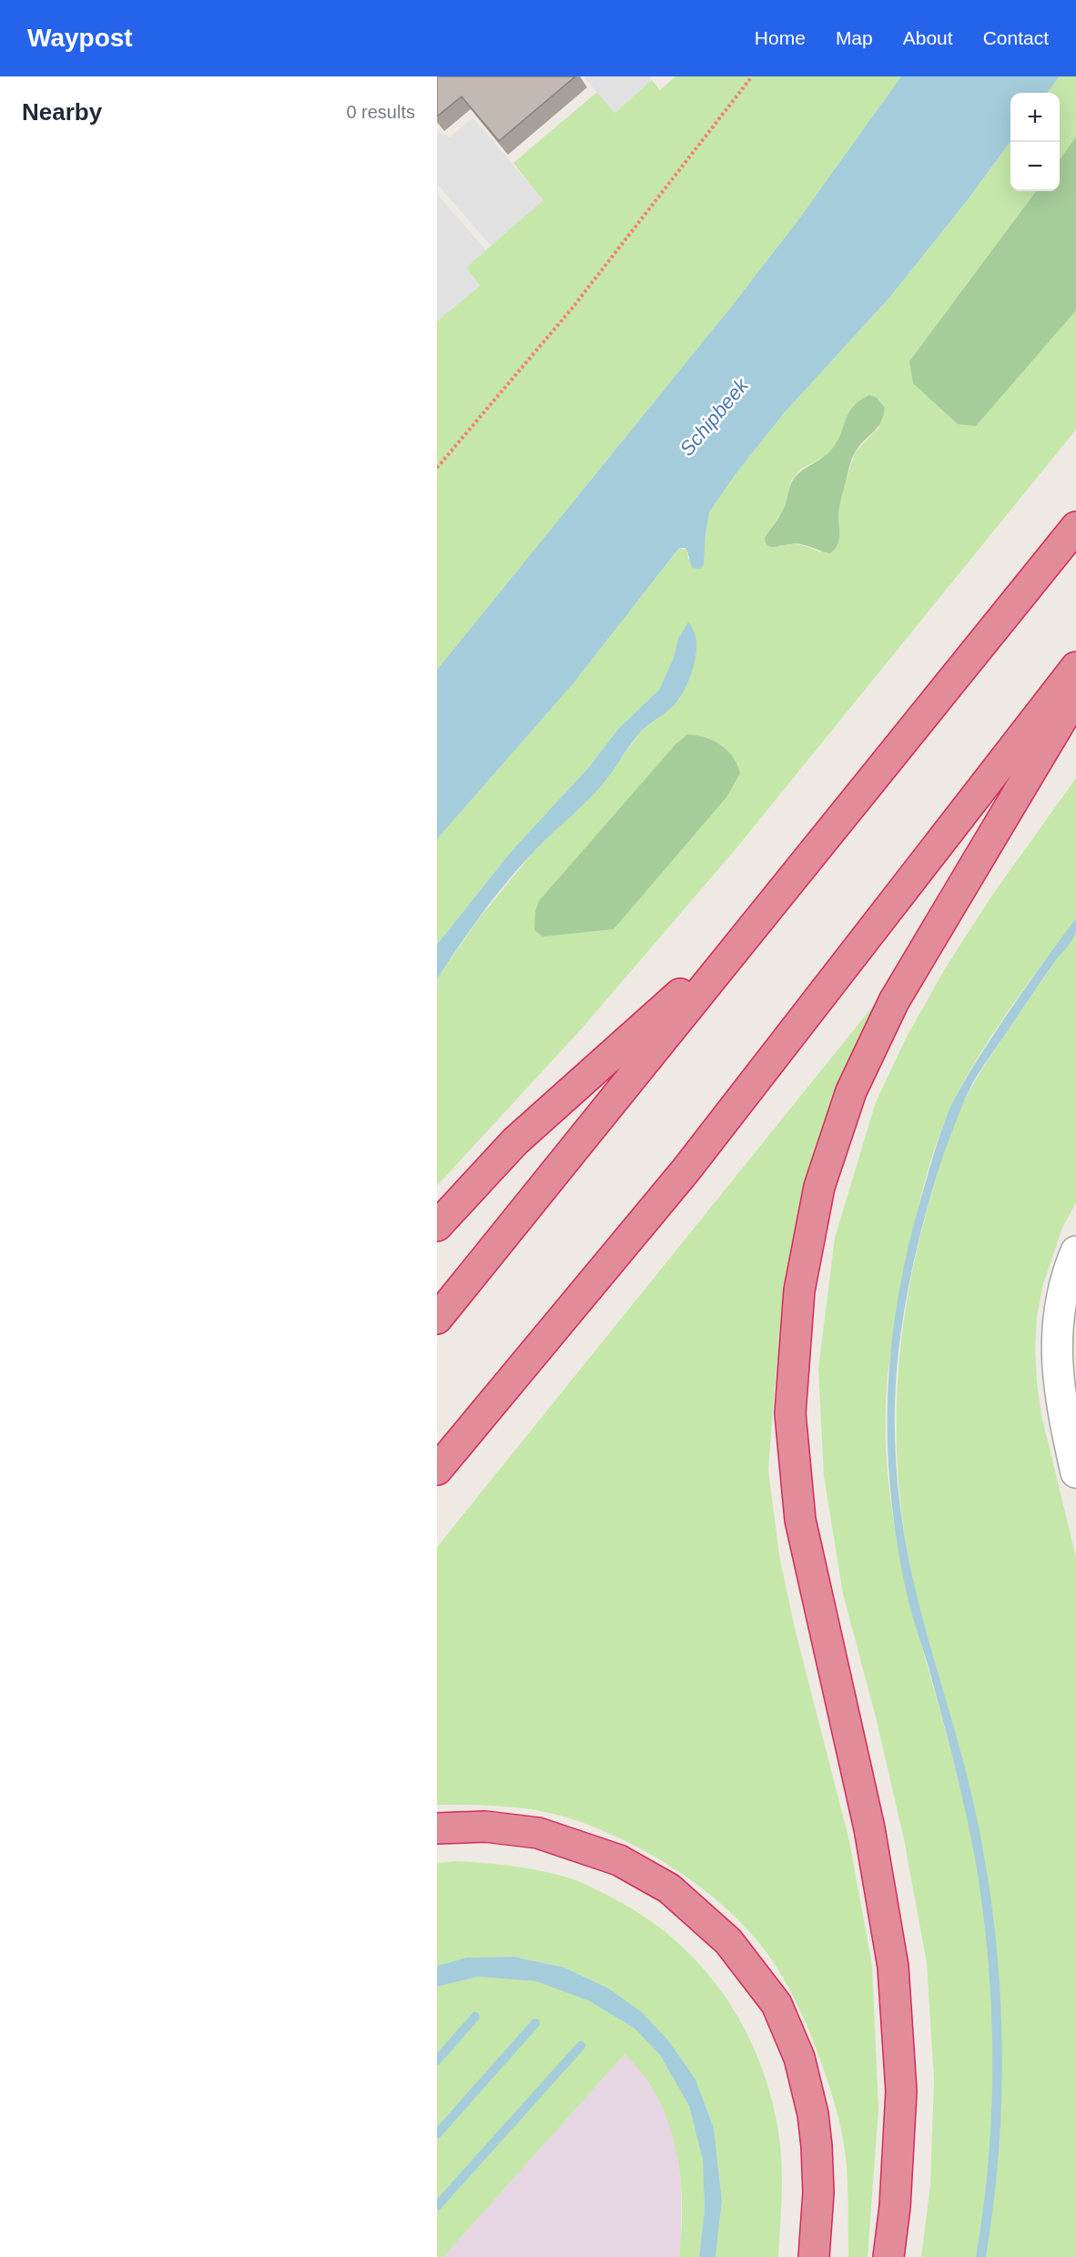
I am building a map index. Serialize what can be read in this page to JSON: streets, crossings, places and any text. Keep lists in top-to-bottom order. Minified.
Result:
{"water":["Schipbeek"],"page":{"header":"Waypost","nav":["Home","Map","About","Contact"],"heading":["Nearby","0 results"],"map_buttons":["+","−"]}}
